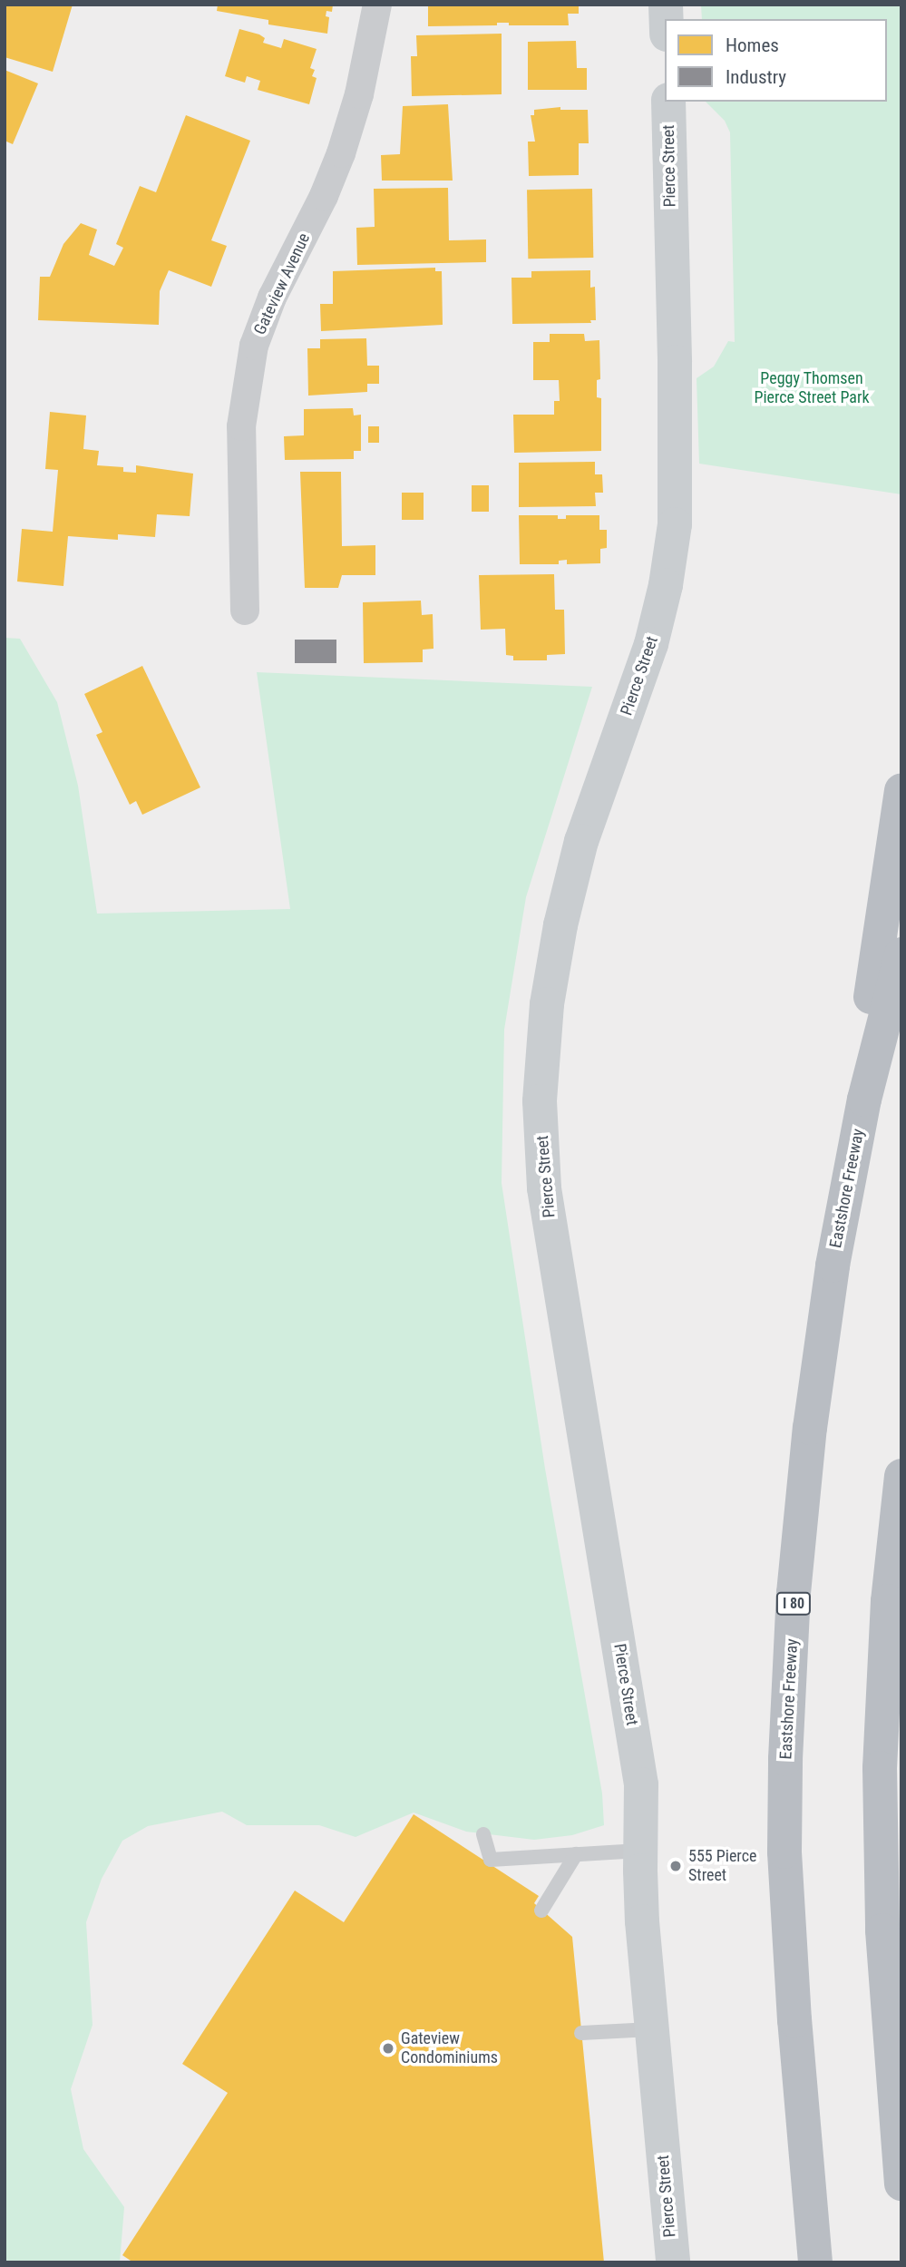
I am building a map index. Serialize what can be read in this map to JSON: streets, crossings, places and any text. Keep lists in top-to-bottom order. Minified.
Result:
{"streets":{"highway":["Eastshore Freeway","I 80"],"street":["Pierce Street","Gateview Avenue"]},"parks":["Peggy Thomsen Pierce Street Park"],"places":["555 Pierce Street","Gateview Condominiums"],"legend":["Homes","Industry"]}
